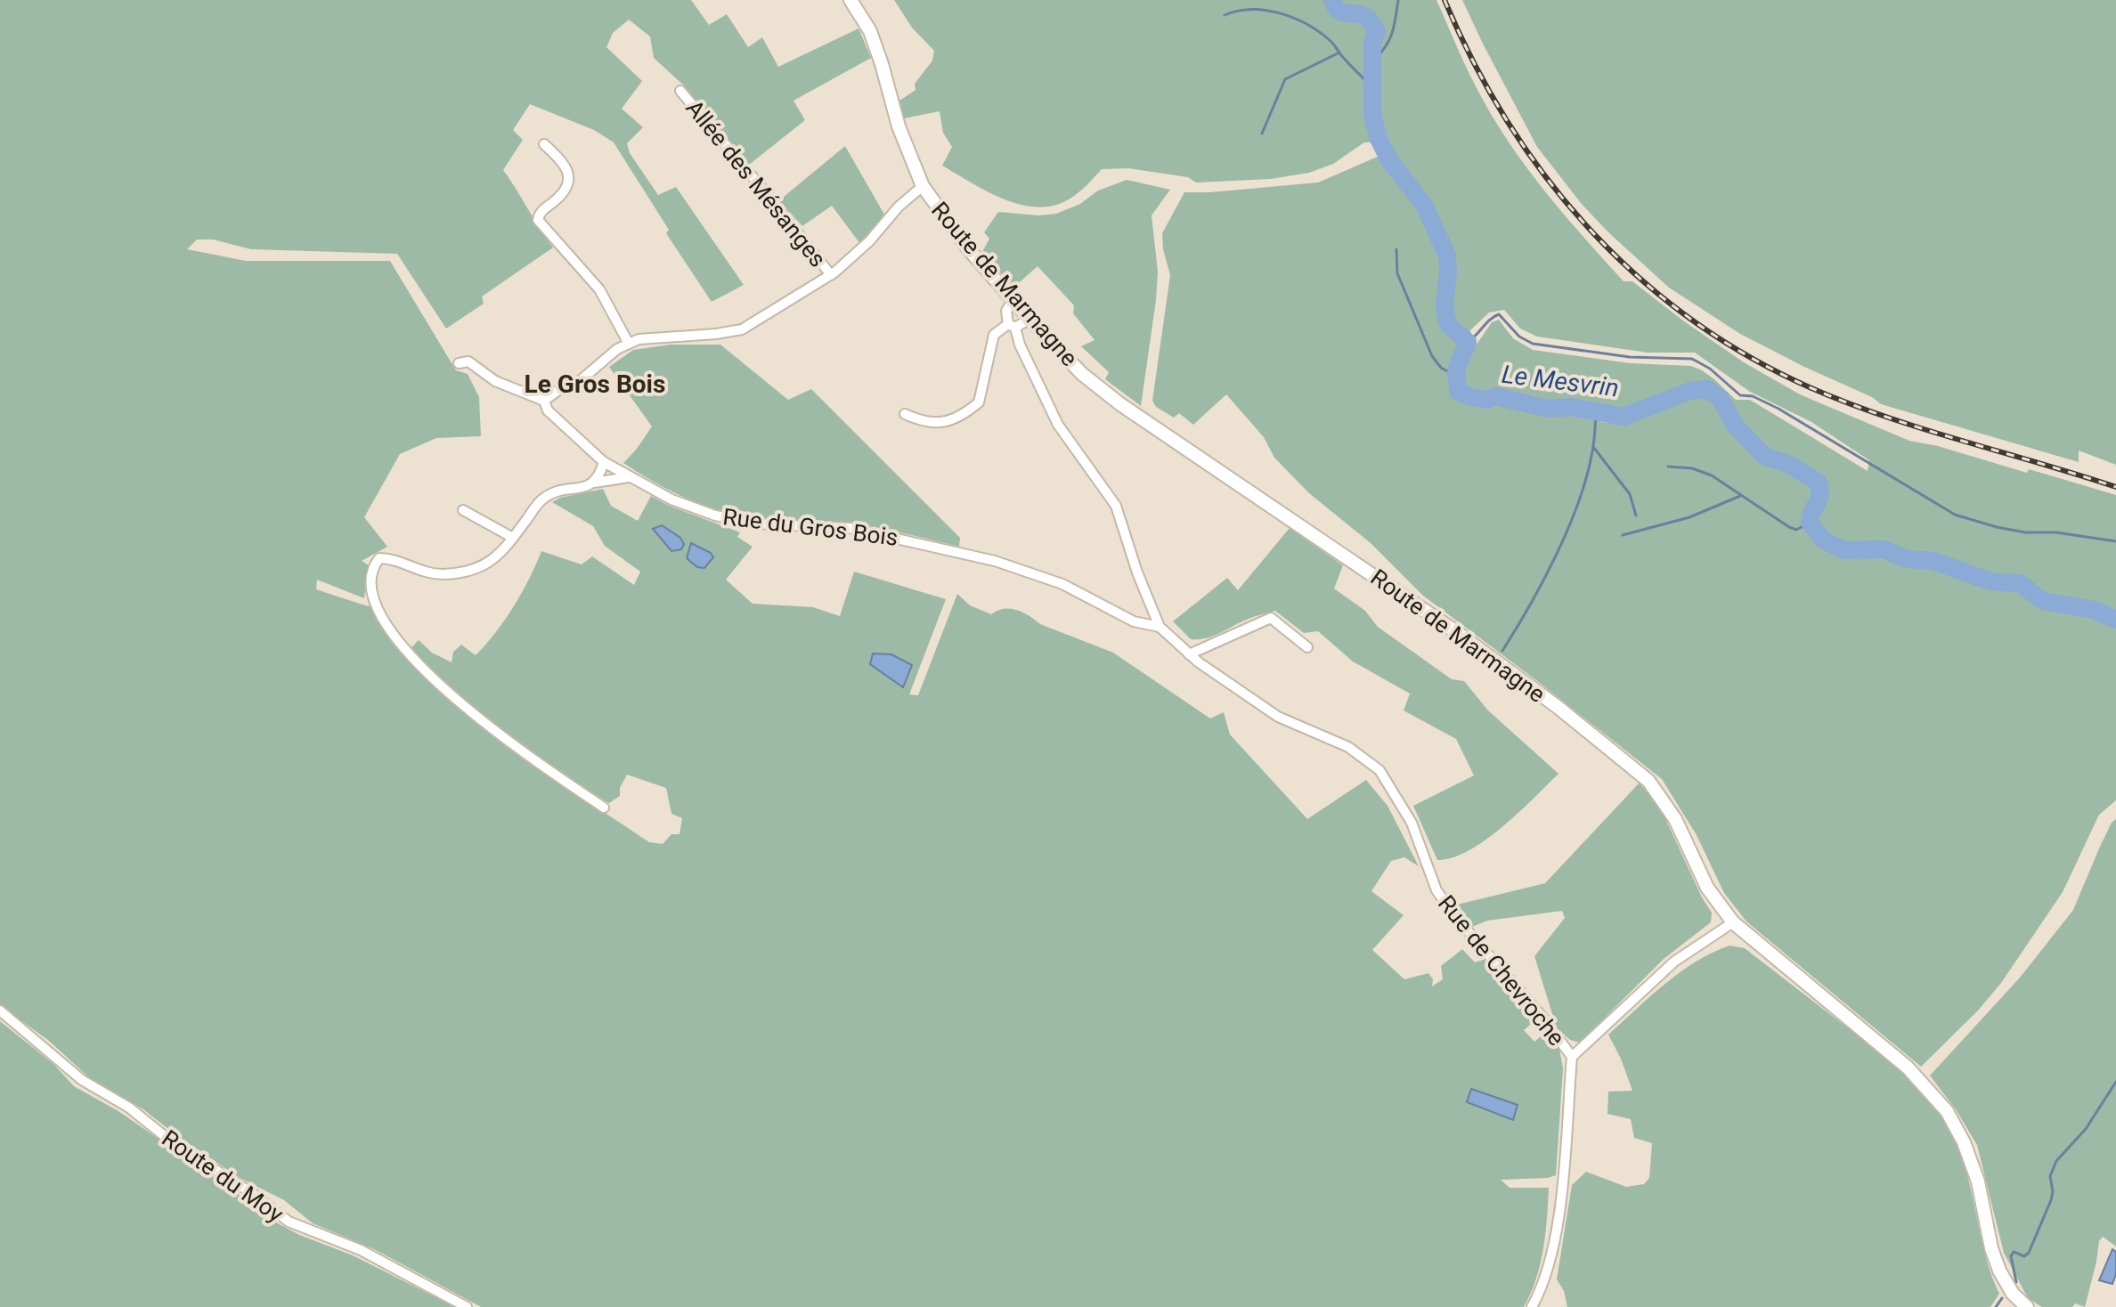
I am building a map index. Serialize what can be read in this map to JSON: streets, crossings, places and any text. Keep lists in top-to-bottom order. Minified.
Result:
{"streets":{"main road":["Route de Marmagne"],"street":["Allée des Mésanges","Rue du Gros Bois","Rue de Chevroche","Route du Moy"]},"crossings":[["Rue du Gros Bois","Rue de Chevroche"]],"districts":["Le Gros Bois"],"water":["Le Mesvrin"]}
